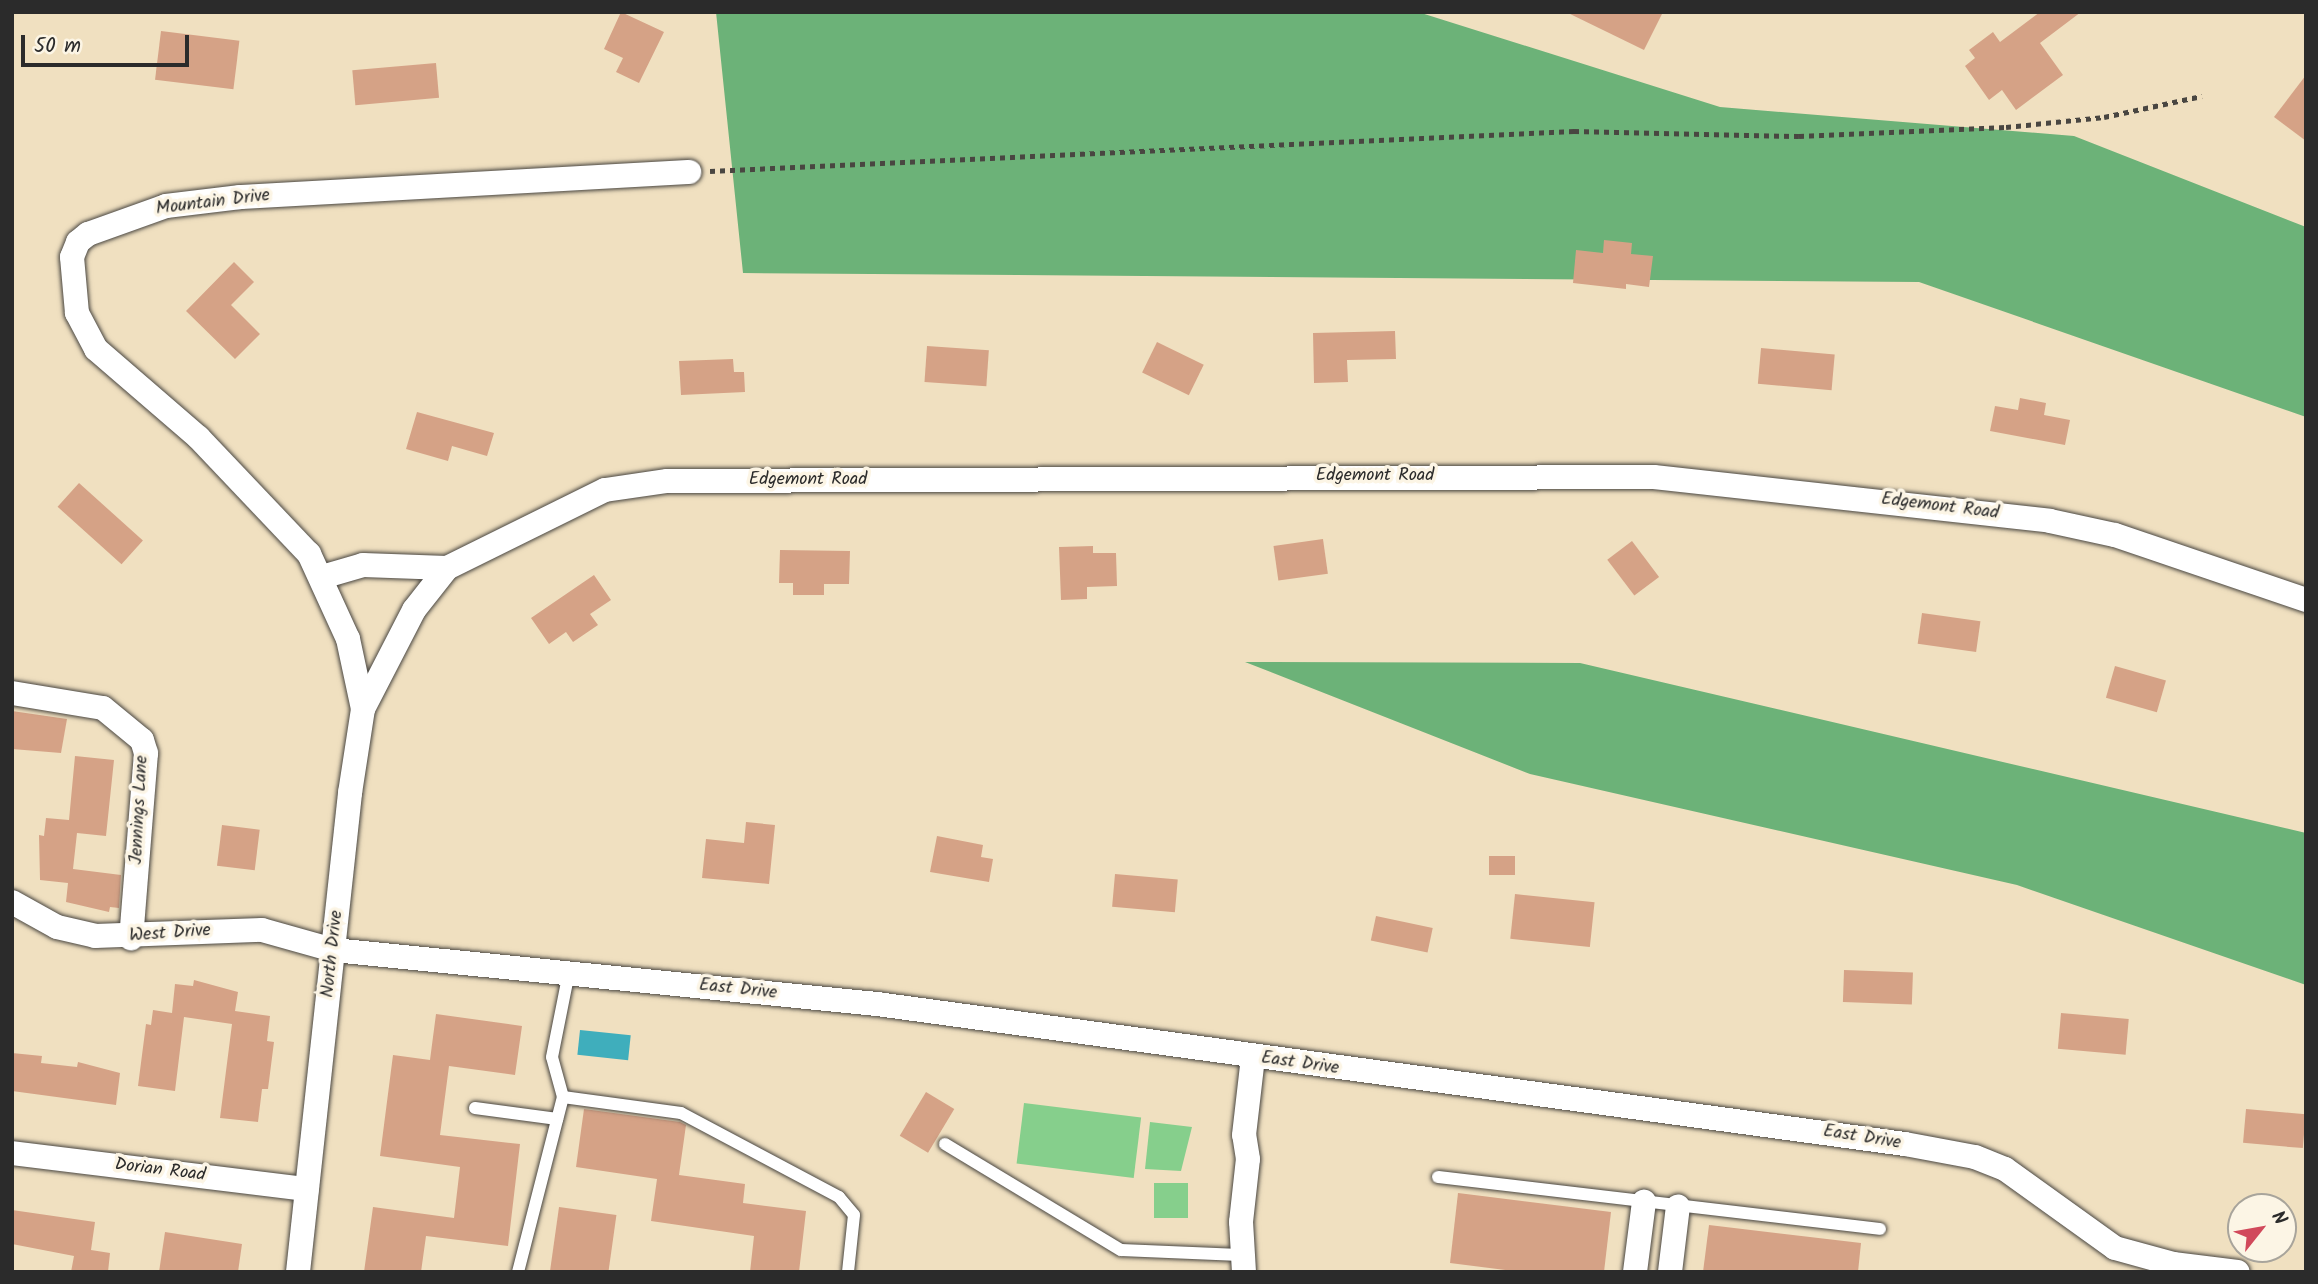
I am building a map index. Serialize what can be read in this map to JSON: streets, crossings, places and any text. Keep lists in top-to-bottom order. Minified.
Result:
{"streets":{"street":["Mountain Drive","Edgemont Road","Jennings Lane","West Drive","North Drive","East Drive","Dorian Road"]},"crossings":[["Mountain Drive","Edgemont Road"],["Mountain Drive","North Drive"],["Edgemont Road","North Drive"],["Jennings Lane","West Drive"],["West Drive","North Drive"],["West Drive","East Drive"],["North Drive","East Drive"],["North Drive","Dorian Road"]],"scale_bar":"50 m","north":"top right"}
